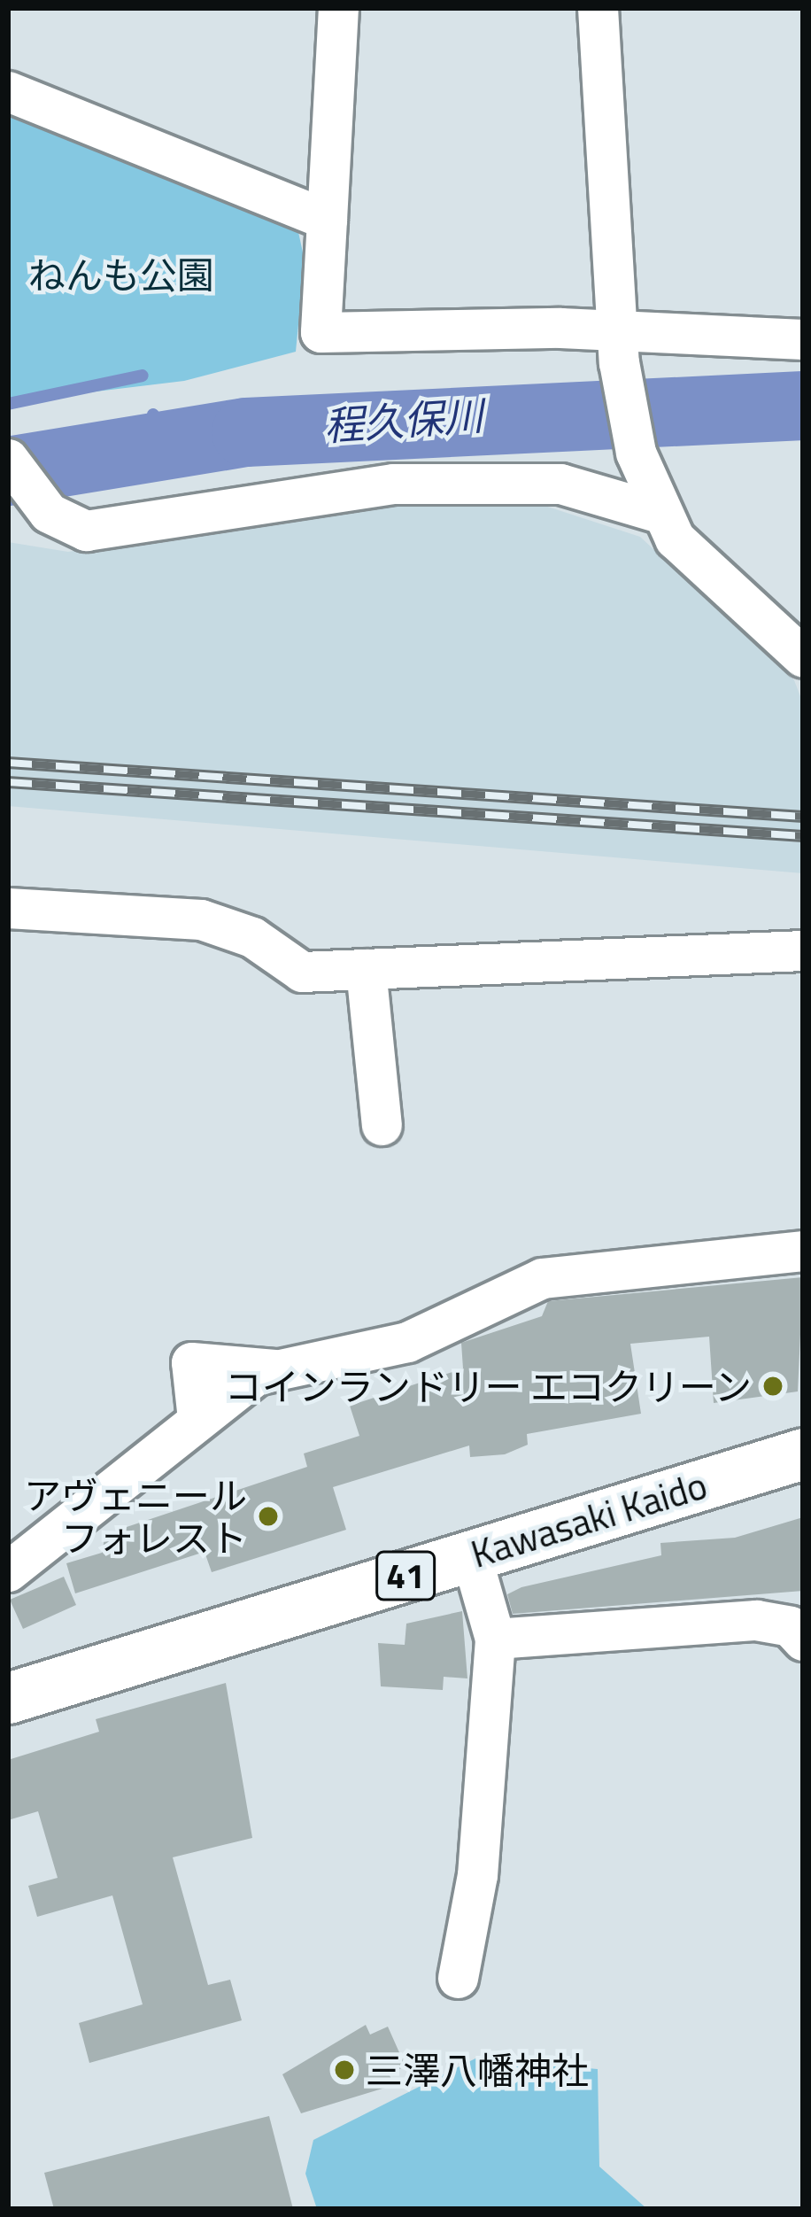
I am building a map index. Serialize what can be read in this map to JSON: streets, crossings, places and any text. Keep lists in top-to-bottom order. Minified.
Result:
{"streets":{"main road":["Kawasaki Kaido","41"]},"water":["程久保川"],"parks":["ねんも公園"],"places":["コインランドリー エコクリーン","アヴェニール フォレスト","三澤八幡神社"]}
